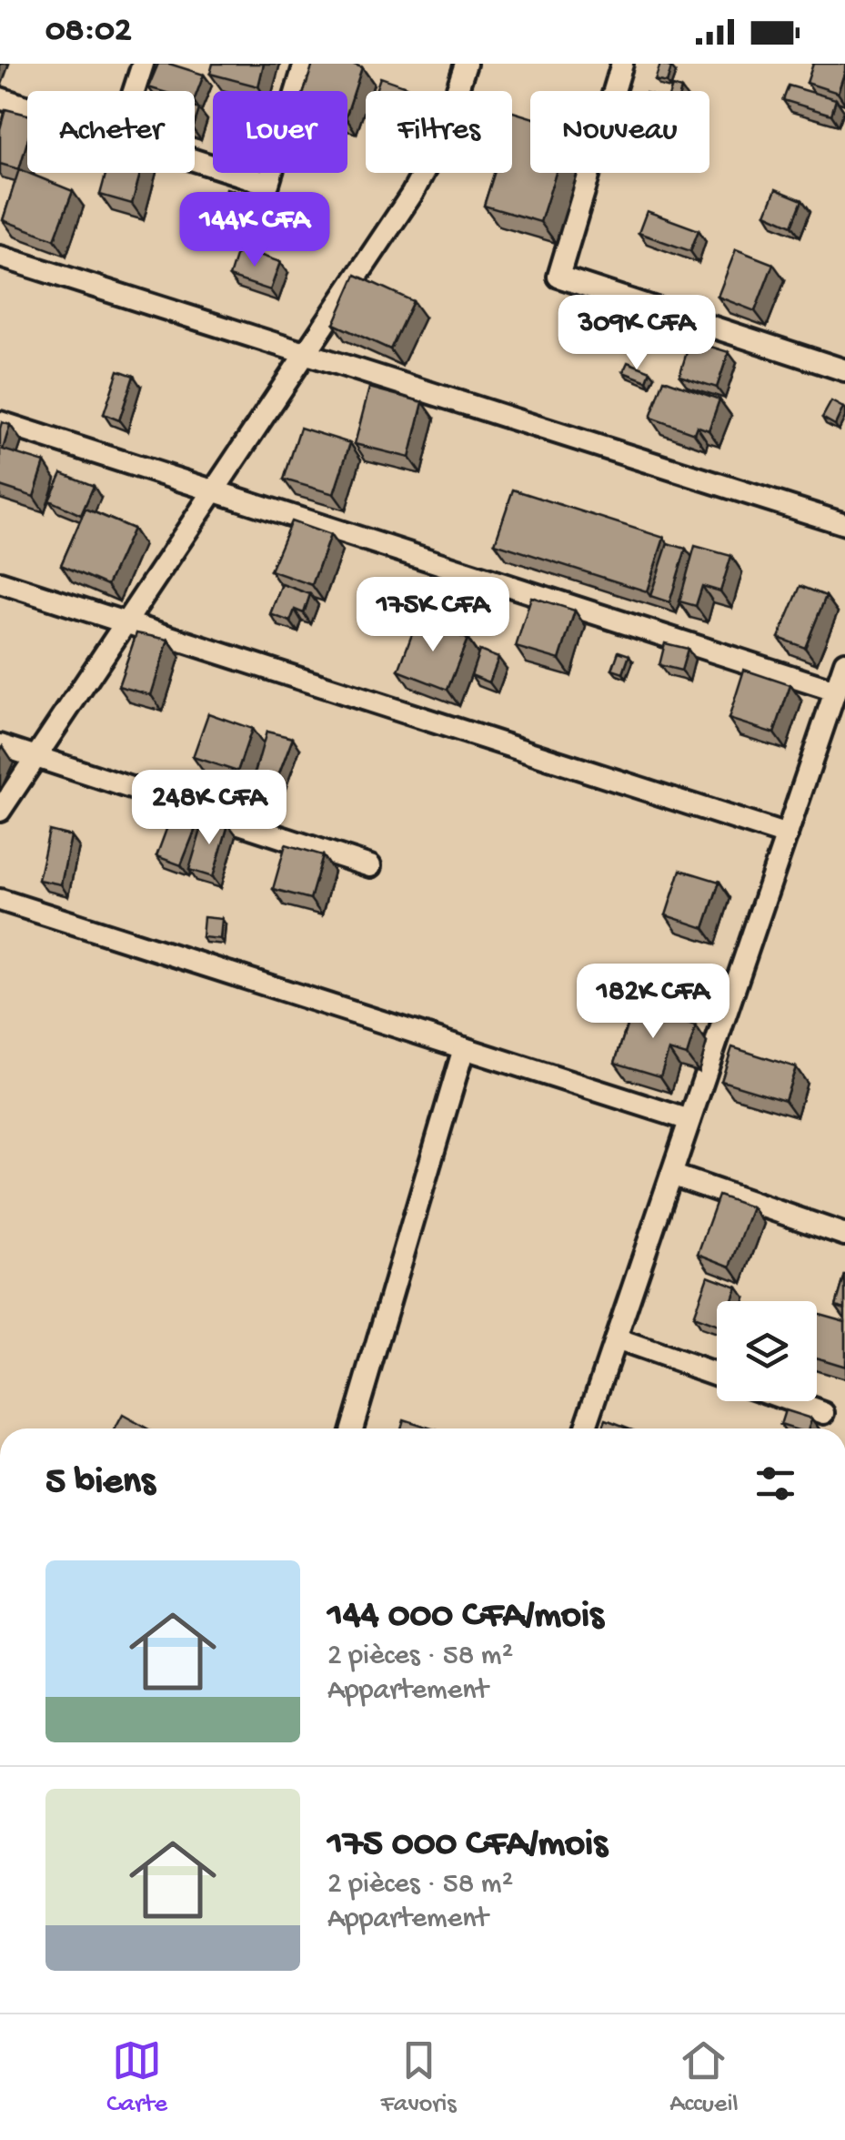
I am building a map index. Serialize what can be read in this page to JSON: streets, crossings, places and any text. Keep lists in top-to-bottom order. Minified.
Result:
{"page":{"status":"08:02","chip":["Acheter","Louer","Filtres","Nouveau"],"price":["144K CFA","309K CFA","175K CFA","248K CFA","182K CFA"],"heading":"5 biens","list":[{"name":"144 000 CFA/mois","note":"2 pièces · 58 m² · Appartement"},{"name":"175 000 CFA/mois","note":"2 pièces · 58 m² · Appartement"}],"tabs":["Carte","Favoris","Accueil"]}}
